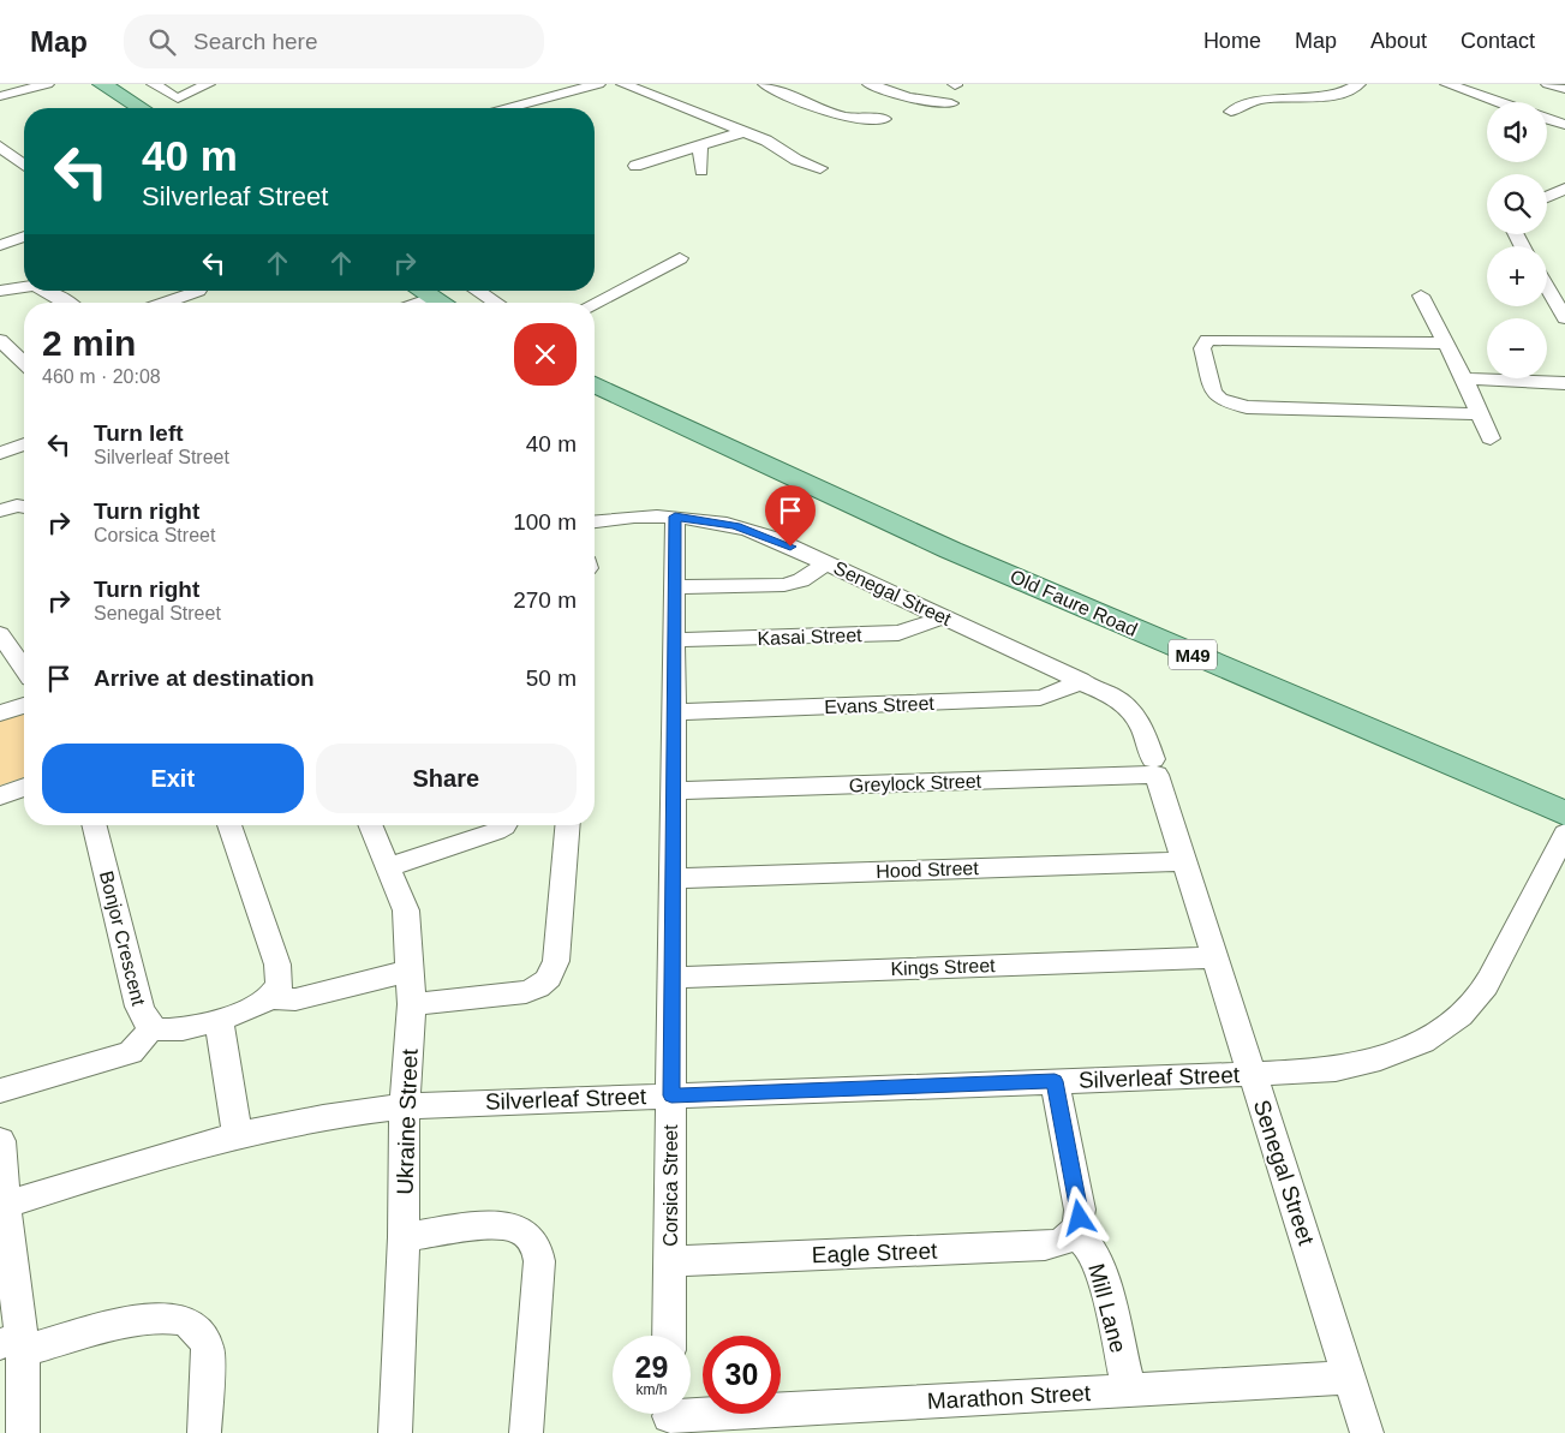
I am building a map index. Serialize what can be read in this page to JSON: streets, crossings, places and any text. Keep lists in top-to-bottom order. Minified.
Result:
{"streets":{"main road":["Old Faure Road","M49"],"street":["Senegal Street","Kasai Street","Evans Street","Greylock Street","Hood Street","Bonjor Crescent","Kings Street","Silverleaf Street","Ukraine Street","Corsica Street","Eagle Street","Mill Lane","Marathon Street"]},"crossings":[["Senegal Street","Kasai Street"],["Senegal Street","Evans Street"],["Senegal Street","Greylock Street"],["Senegal Street","Hood Street"],["Senegal Street","Kings Street"],["Senegal Street","Silverleaf Street"],["Senegal Street","Corsica Street"],["Senegal Street","Marathon Street"],["Kasai Street","Corsica Street"],["Evans Street","Corsica Street"],["Greylock Street","Corsica Street"],["Hood Street","Corsica Street"],["Kings Street","Corsica Street"],["Silverleaf Street","Ukraine Street"],["Silverleaf Street","Corsica Street"],["Corsica Street","Eagle Street"],["Eagle Street","Mill Lane"],["Mill Lane","Marathon Street"]],"page":{"header":"Map","search":"Search here","nav":["Home","Map","About","Contact"],"map_buttons":["+","−"],"turn":["40 m","Silverleaf Street"],"heading":["2 min","460 m · 20:08"],"list":[{"name":"Turn left","note":"Silverleaf Street","value":"40 m"},{"name":"Turn right","note":"Corsica Street","value":"100 m"},{"name":"Turn right","note":"Senegal Street","value":"270 m"},{"name":"Arrive at destination","value":"50 m"}],"buttons":["Exit","Share"],"speed":"29 km/h","limit":"30"}}
